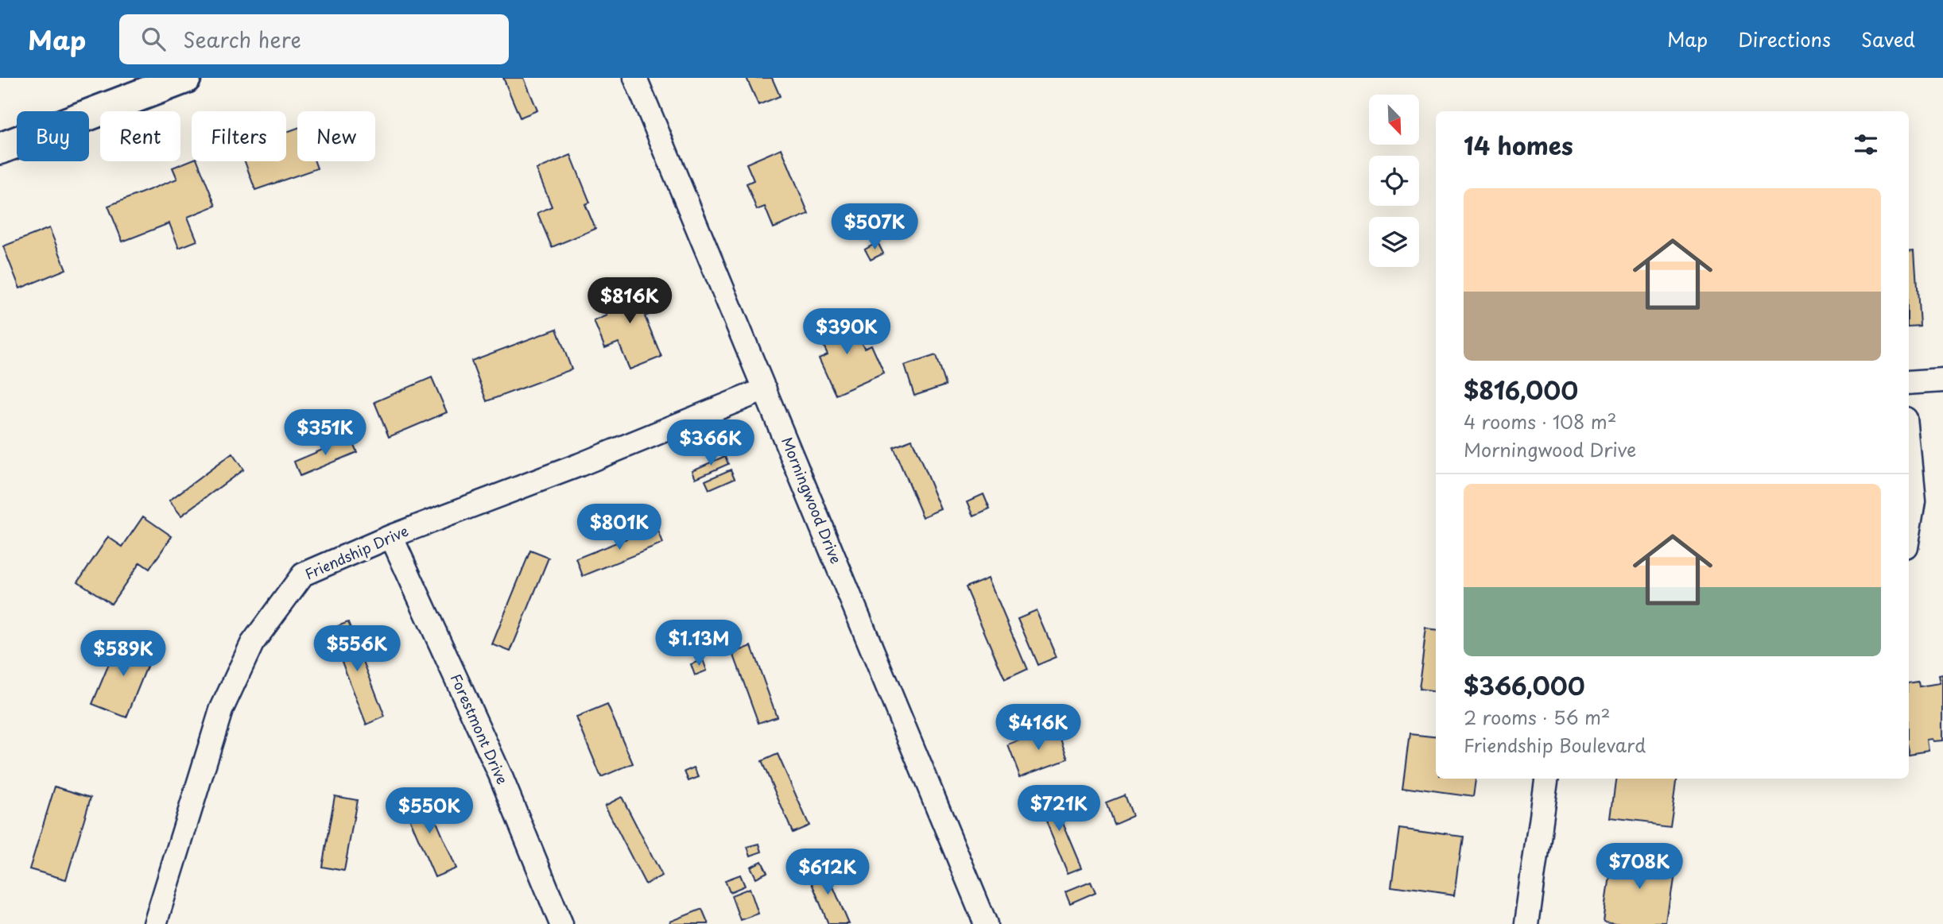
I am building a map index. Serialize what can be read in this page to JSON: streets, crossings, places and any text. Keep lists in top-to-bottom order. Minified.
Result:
{"streets":{"street":["Morningwood Drive","Friendship Drive","Forestmont Drive"]},"crossings":[["Morningwood Drive","Friendship Drive"],["Friendship Drive","Forestmont Drive"]],"north":"bottom right","page":{"header":"Map","search":"Search here","nav":["Map","Directions","Saved"],"chip":["Buy","Rent","Filters","New"],"heading":"14 homes","list":[{"name":"$816,000","note":"4 rooms · 108 m² · Morningwood Drive"},{"name":"$366,000","note":"2 rooms · 56 m² · Friendship Boulevard"}],"price":["$507K","$816K","$390K","$351K","$366K","$801K","$1.13M","$556K","$589K","$416K","$721K","$550K","$708K","$612K"]}}
